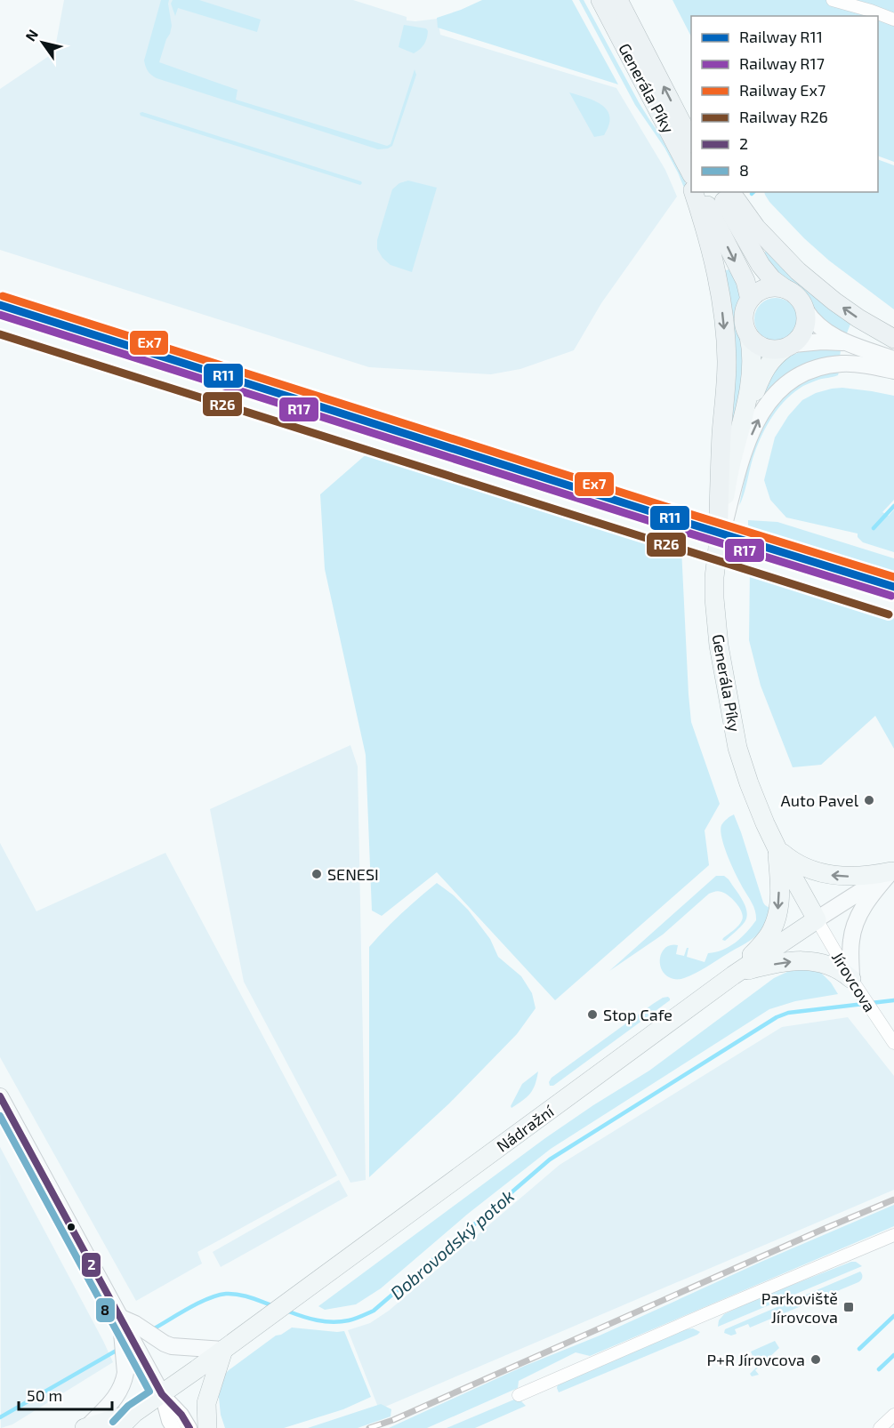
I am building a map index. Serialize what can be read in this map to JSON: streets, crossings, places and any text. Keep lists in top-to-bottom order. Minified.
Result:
{"streets":{"highway":["Generála Píky"],"main road":["Nádražní"],"street":["Jírovcova"]},"crossings":[["Generála Píky","Jírovcova"],["Generála Píky","Nádražní"],["Jírovcova","Nádražní"]],"water":["Dobrovodský potok"],"places":{"other":["Auto Pavel","SENESI","Stop Cafe","P+R Jírovcova"],"transit":["Parkoviště Jírovcova"]},"lines":["rail line Ex7","rail line R11","rail line R17","rail line R26","transit line 2","transit line 8"],"legend":["Railway R11","Railway R17","Railway Ex7","Railway R26","2","8"],"scale_bar":"50 m","north":"top left"}
